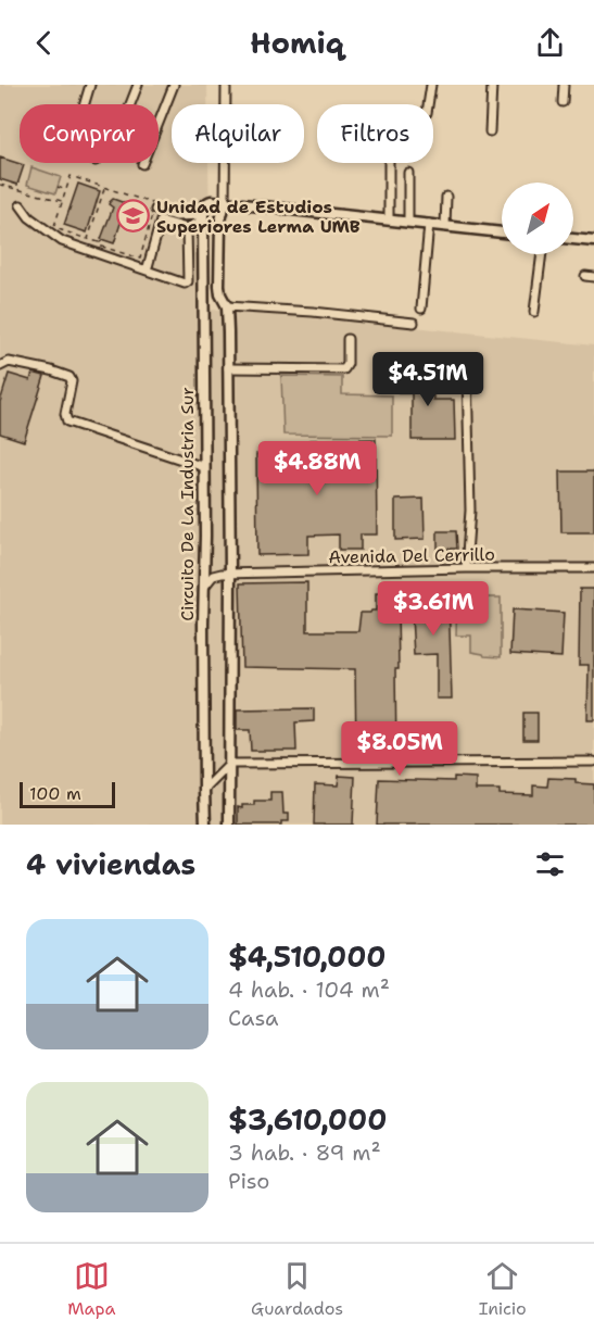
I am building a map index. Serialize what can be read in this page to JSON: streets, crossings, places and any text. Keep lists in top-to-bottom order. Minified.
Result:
{"streets":{"main road":["Circuito De La Industria Sur"],"street":["Avenida Del Cerrillo"]},"places":{"school or university":["Unidad de Estudios Superiores Lerma UMB"]},"scale_bar":"100 m","north":"top right","page":{"header":"Homiq","chip":["Comprar","Alquilar","Filtros"],"price":["$4.51M","$4.88M","$3.61M","$8.05M"],"scale":"100 m","heading":"4 viviendas","list":[{"name":"$4,510,000","note":"4 hab. · 104 m² · Casa"},{"name":"$3,610,000","note":"3 hab. · 89 m² · Piso"}],"tabs":["Mapa","Guardados","Inicio"]}}
